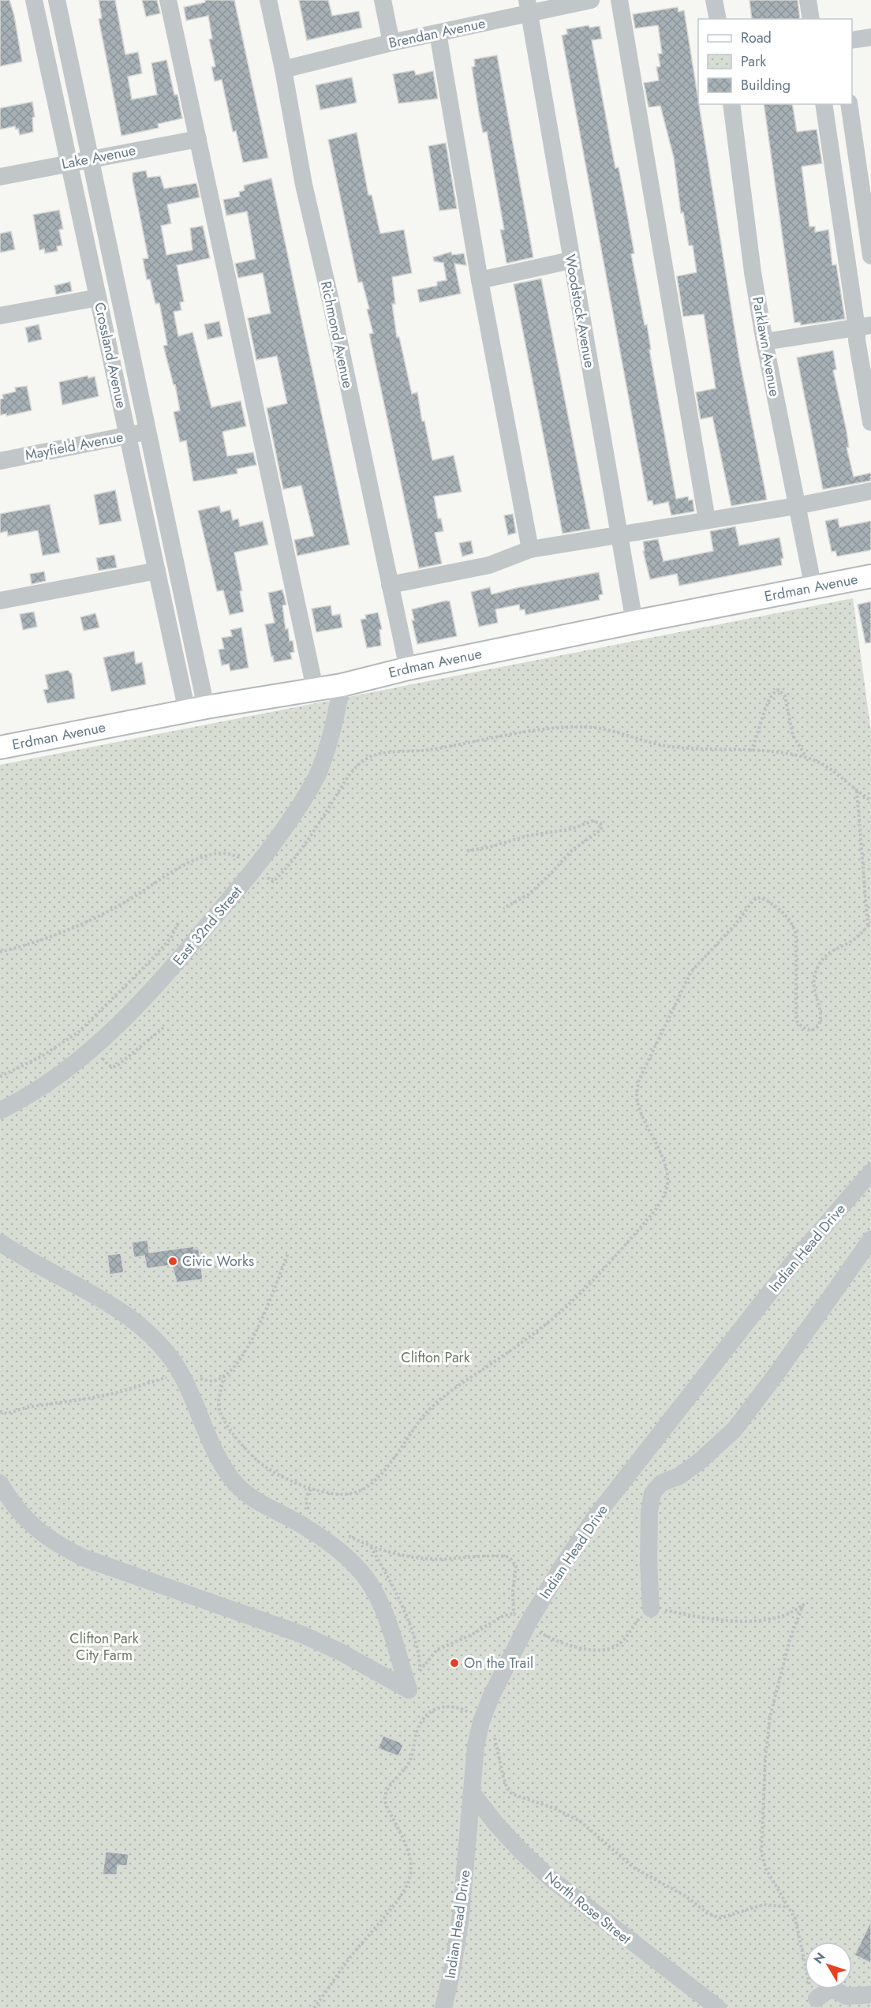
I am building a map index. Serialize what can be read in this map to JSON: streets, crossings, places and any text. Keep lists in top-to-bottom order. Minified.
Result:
{"streets":{"main road":["Erdman Avenue"],"street":["Brendan Avenue","Lake Avenue","Woodstock Avenue","Richmond Avenue","Parklawn Avenue","Crossland Avenue","Mayfield Avenue","East 32nd Street","Indian Head Drive","North Rose Street"]},"crossings":[["Brendan Avenue","Woodstock Avenue"],["Brendan Avenue","Richmond Avenue"],["Lake Avenue","Crossland Avenue"],["Woodstock Avenue","Erdman Avenue"],["Richmond Avenue","Erdman Avenue"],["Parklawn Avenue","Erdman Avenue"],["Crossland Avenue","Mayfield Avenue"],["Crossland Avenue","Erdman Avenue"],["Erdman Avenue","East 32nd Street"],["Indian Head Drive","North Rose Street"]],"parks":["Clifton Park","Clifton Park City Farm"],"places":["Civic Works","On the Trail"],"legend":["Road","Park","Building"],"north":"top left"}
